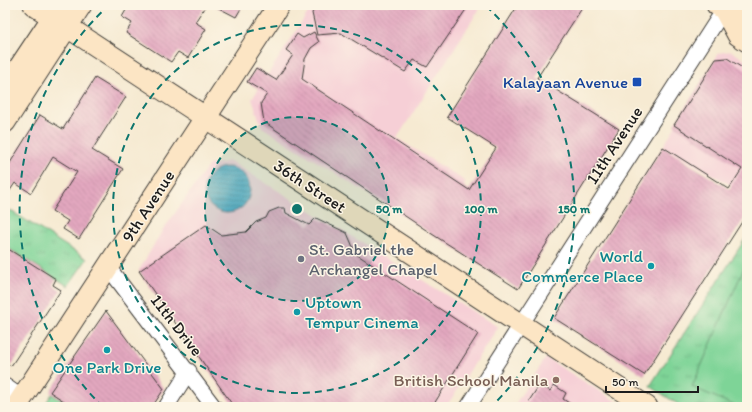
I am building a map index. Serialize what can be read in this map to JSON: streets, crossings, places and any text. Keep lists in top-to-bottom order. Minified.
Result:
{"streets":{"street":["11th Avenue","36th Street","9th Avenue","11th Drive"]},"crossings":[["11th Avenue","36th Street"],["36th Street","9th Avenue"],["9th Avenue","11th Drive"]],"places":{"transit":["Kalayaan Avenue"],"other":["St. Gabriel the Archangel Chapel","World Commerce Place","Uptown Tempur Cinema","One Park Drive","British School Manila"]},"scale_bar":"50 m","rings":["50 m","100 m","150 m"]}
